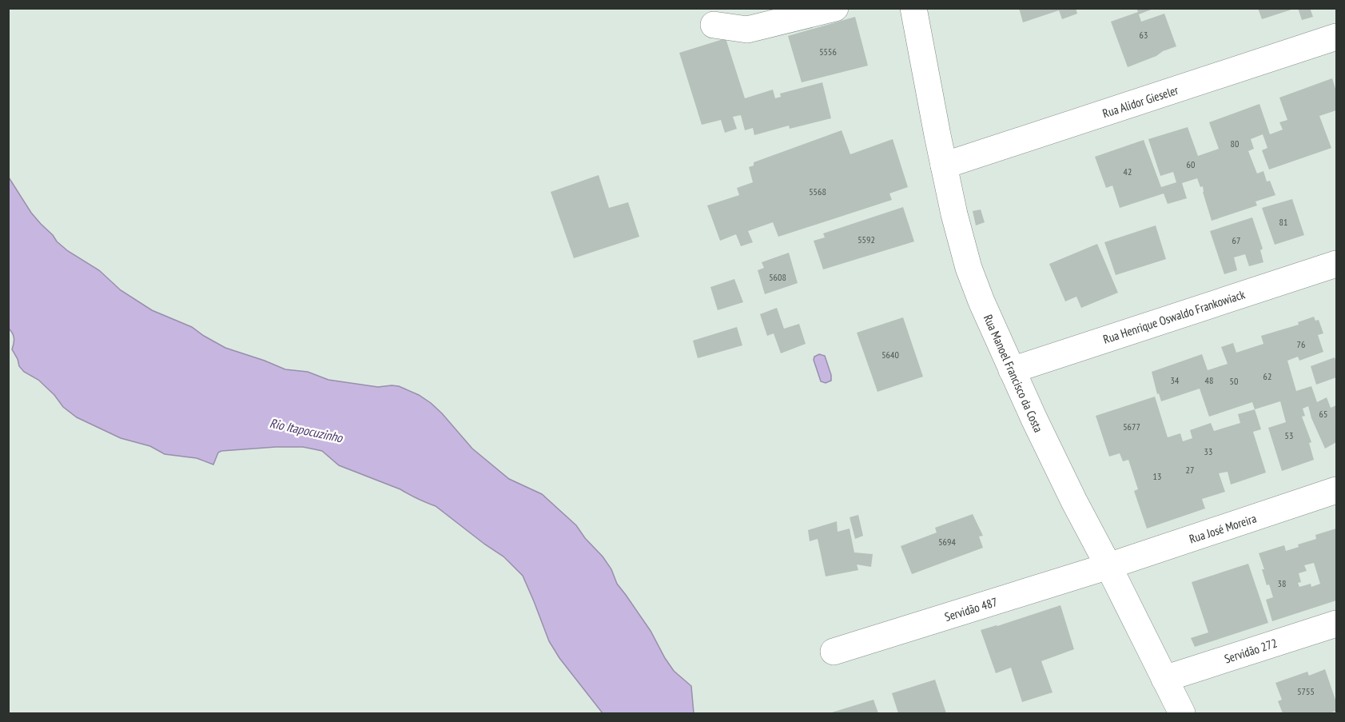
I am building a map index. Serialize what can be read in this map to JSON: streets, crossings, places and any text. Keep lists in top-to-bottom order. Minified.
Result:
{"streets":{"street":["Rua Alidor Gieseler","Rua Henrique Oswaldo Frankowiack","Rua Manoel Francisco da Costa","Rua José Moreira","Servidão 487","Servidão 272"]},"crossings":[["Rua Alidor Gieseler","Rua Manoel Francisco da Costa"],["Rua Henrique Oswaldo Frankowiack","Rua Manoel Francisco da Costa"],["Rua Manoel Francisco da Costa","Rua José Moreira"],["Rua Manoel Francisco da Costa","Servidão 487"],["Rua Manoel Francisco da Costa","Servidão 272"],["Rua José Moreira","Servidão 487"]],"water":["Rio Itapocuzinho"],"house_numbers":["63","5556","80","60","42","5568","81","5592","67","5608","76","5640","62","34","48","50","65","5677","53","33","27","13","5694","38","5755"]}
